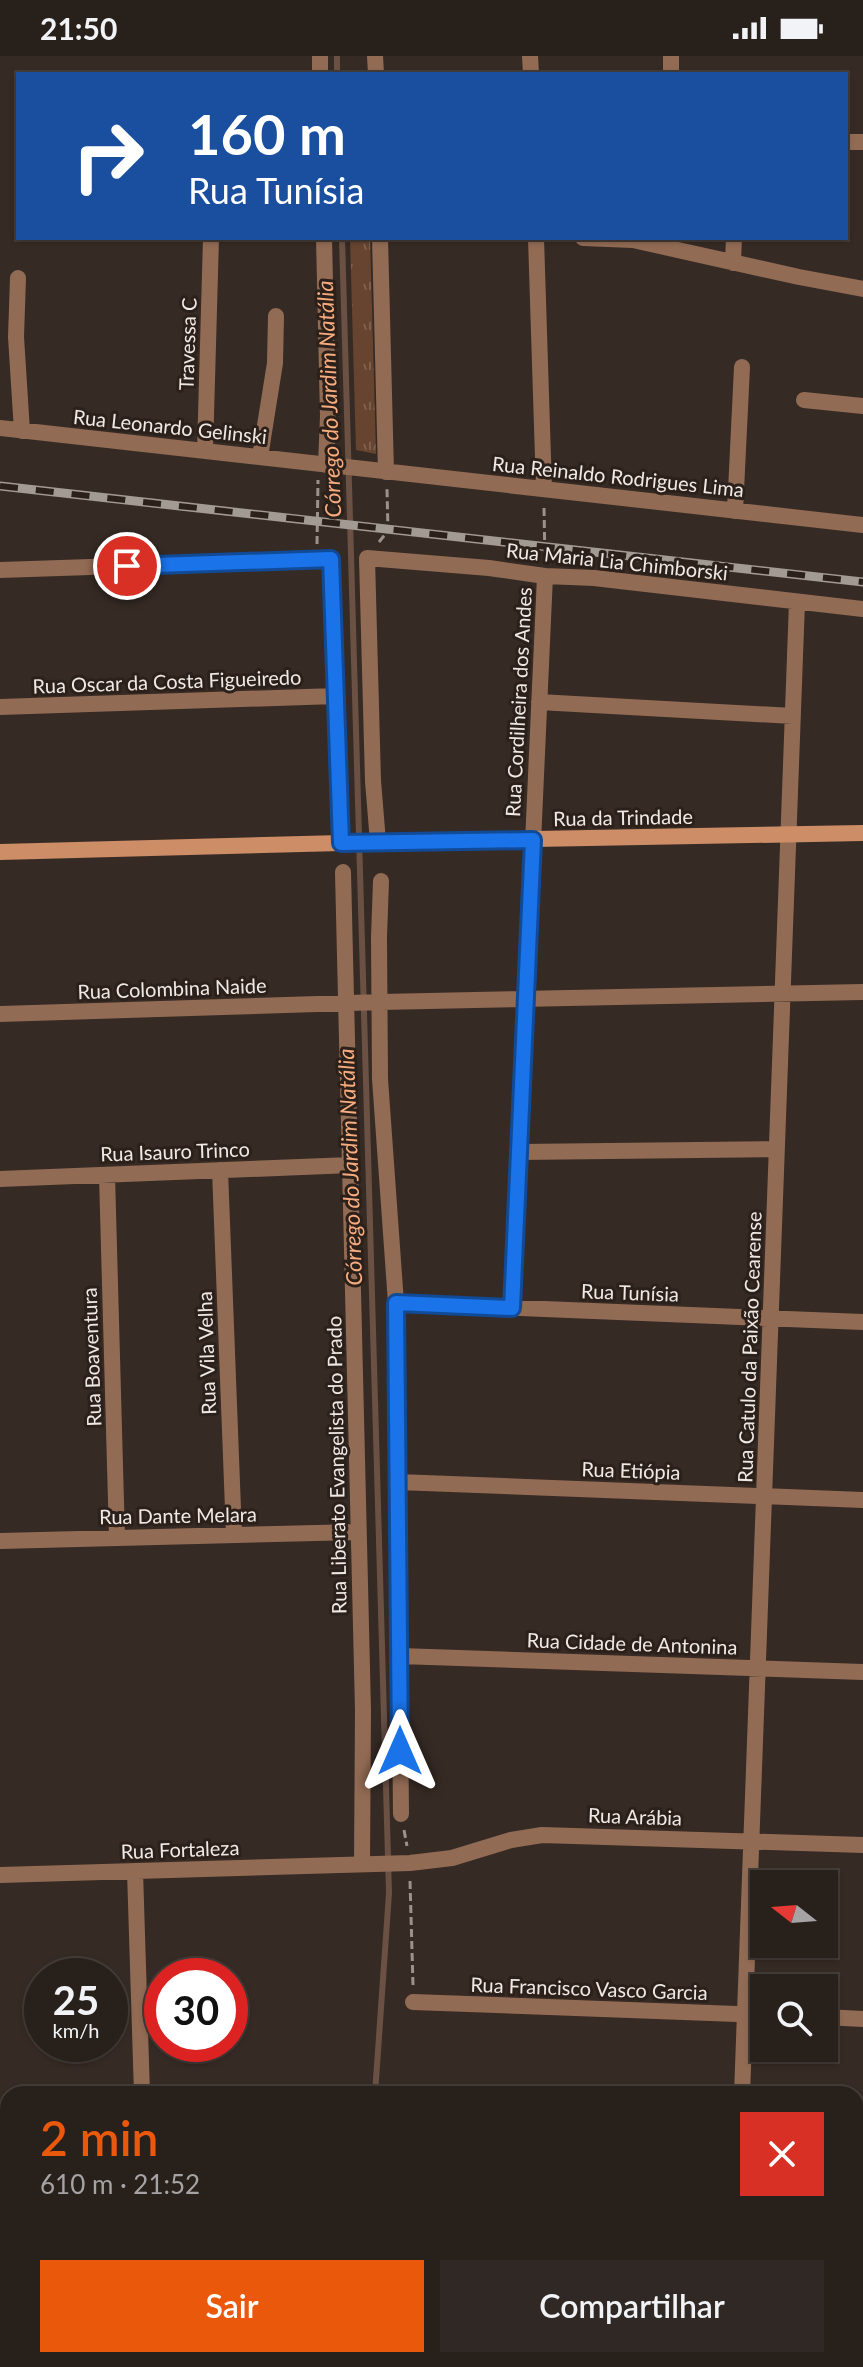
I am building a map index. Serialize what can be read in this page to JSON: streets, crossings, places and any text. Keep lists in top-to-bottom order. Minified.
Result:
{"streets":{"main road":["Rua da Trindade"],"street":["Travessa C","Rua Leonardo Gelinski","Rua Reinaldo Rodrigues Lima","Rua Maria Lia Chimborski","Rua Oscar da Costa Figueiredo","Rua Cordilheira dos Andes","Rua Colombina Naide","Rua Isauro Trinco","Rua Tunísia","Rua Catulo da Paixão Cearense","Rua Vila Velha","Rua Boaventura","Rua Liberato Evangelista do Prado","Rua Etiópia","Rua Dante Melara","Rua Cidade de Antonina","Rua Arábia","Rua Fortaleza","Rua Francisco Vasco Garcia"]},"crossings":[["Travessa C","Rua Leonardo Gelinski"],["Rua Leonardo Gelinski","Rua Reinaldo Rodrigues Lima"],["Rua Maria Lia Chimborski","Rua Cordilheira dos Andes"],["Rua Maria Lia Chimborski","Rua Catulo da Paixão Cearense"],["Rua Cordilheira dos Andes","Rua da Trindade"],["Rua Cordilheira dos Andes","Rua Colombina Naide"],["Rua Cordilheira dos Andes","Rua Tunísia"],["Rua da Trindade","Rua Catulo da Paixão Cearense"],["Rua Colombina Naide","Rua Catulo da Paixão Cearense"],["Rua Colombina Naide","Rua Liberato Evangelista do Prado"],["Rua Isauro Trinco","Rua Vila Velha"],["Rua Isauro Trinco","Rua Boaventura"],["Rua Isauro Trinco","Rua Liberato Evangelista do Prado"],["Rua Tunísia","Rua Catulo da Paixão Cearense"],["Rua Catulo da Paixão Cearense","Rua Etiópia"],["Rua Catulo da Paixão Cearense","Rua Cidade de Antonina"],["Rua Catulo da Paixão Cearense","Rua Arábia"],["Rua Catulo da Paixão Cearense","Rua Francisco Vasco Garcia"],["Rua Vila Velha","Rua Dante Melara"],["Rua Boaventura","Rua Dante Melara"],["Rua Liberato Evangelista do Prado","Rua Dante Melara"],["Rua Liberato Evangelista do Prado","Rua Arábia"],["Rua Liberato Evangelista do Prado","Rua Fortaleza"],["Rua Arábia","Rua Fortaleza"]],"water":["Córrego do Jardim Natália"],"north":"left","page":{"status":"21:50","turn":["160 m","Rua Tunísia"],"speed":"25 km/h","limit":"30","heading":["2 min","610 m · 21:52"],"buttons":["Sair","Compartilhar"]}}
